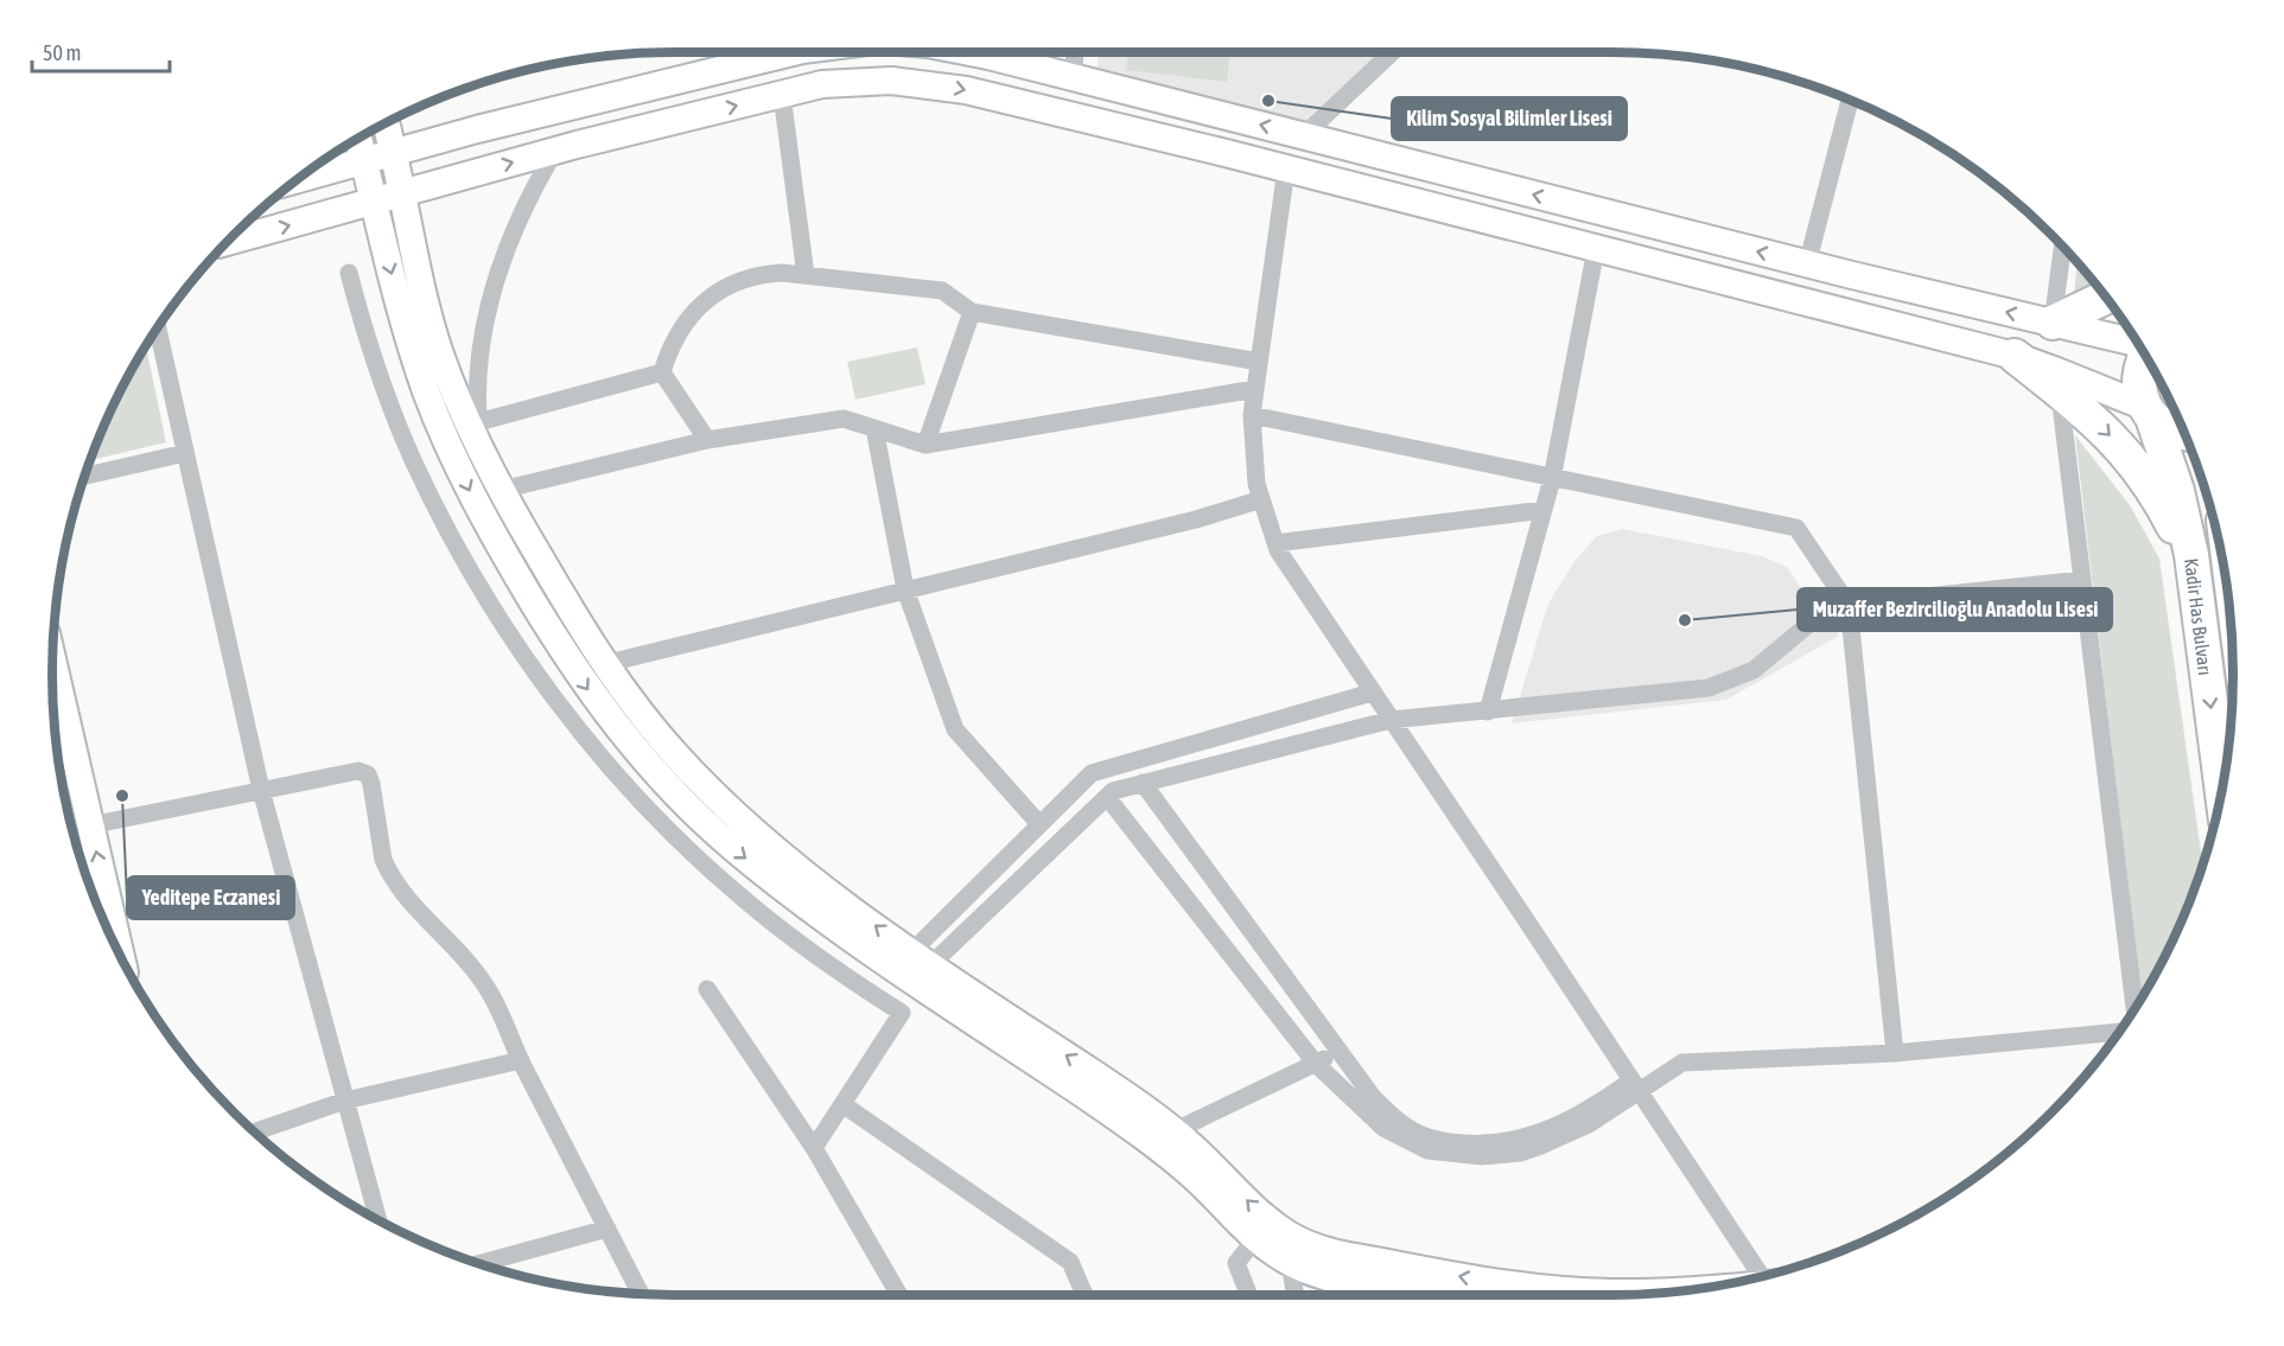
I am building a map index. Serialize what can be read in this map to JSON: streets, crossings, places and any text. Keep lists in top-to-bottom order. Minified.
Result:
{"streets":{"highway":["Kadir Has Bulvarı"]},"one_way":["Kadir Has Bulvarı"],"places":["Kilim Sosyal Bilimler Lisesi","Muzaffer Bezircilioğlu Anadolu Lisesi","Yeditepe Eczanesi"],"scale_bar":"50 m"}
